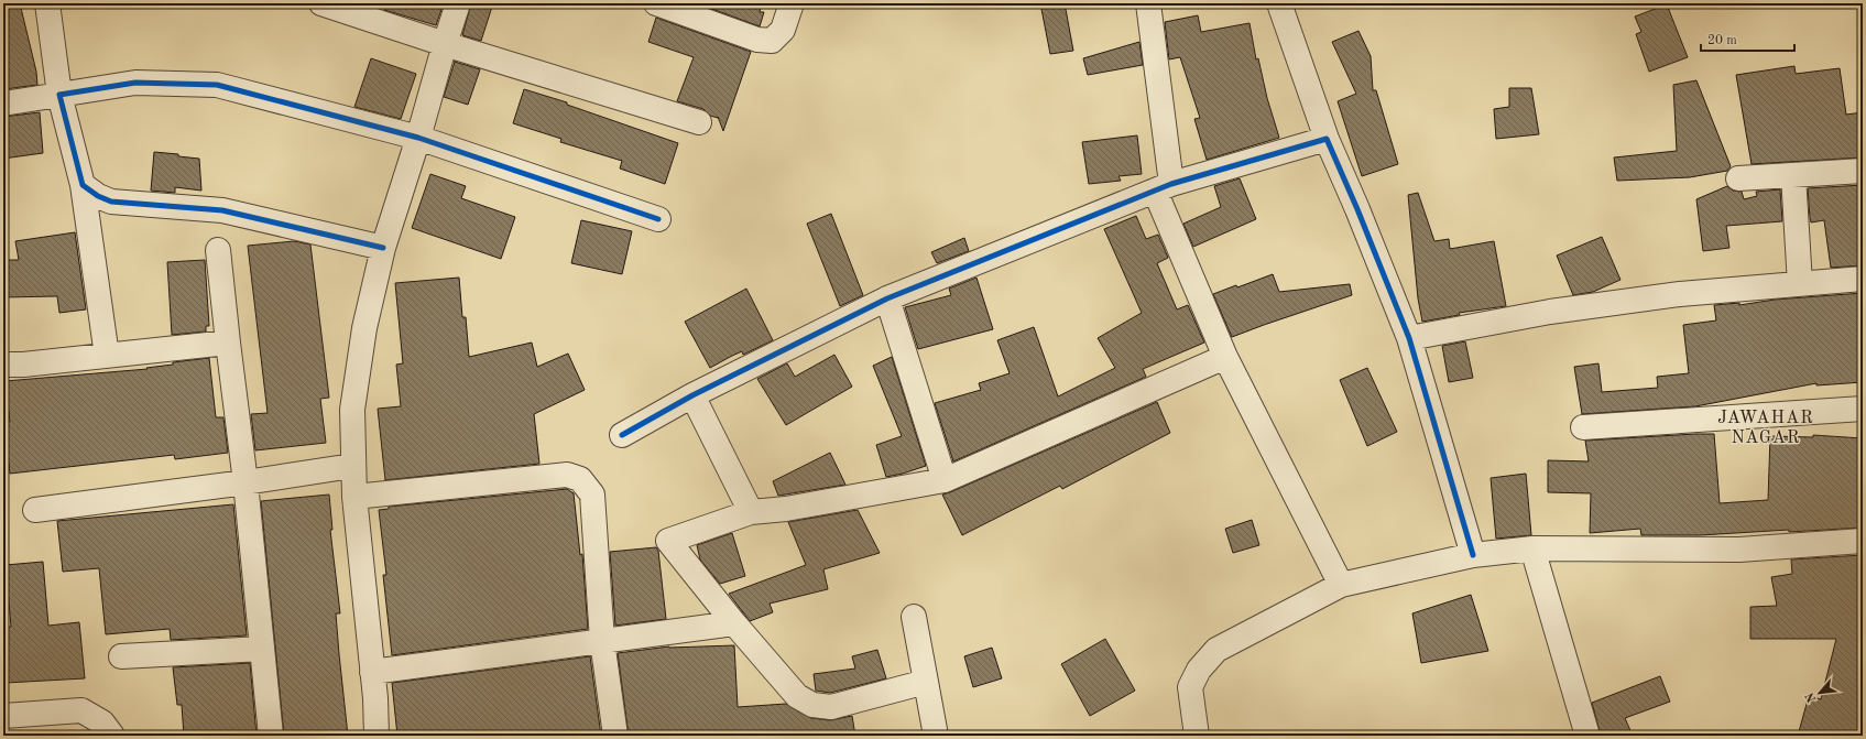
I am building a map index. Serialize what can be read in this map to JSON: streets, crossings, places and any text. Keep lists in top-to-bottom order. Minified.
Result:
{"districts":["JAWAHAR NAGAR"],"scale_bar":"20 m","north":"bottom left"}
